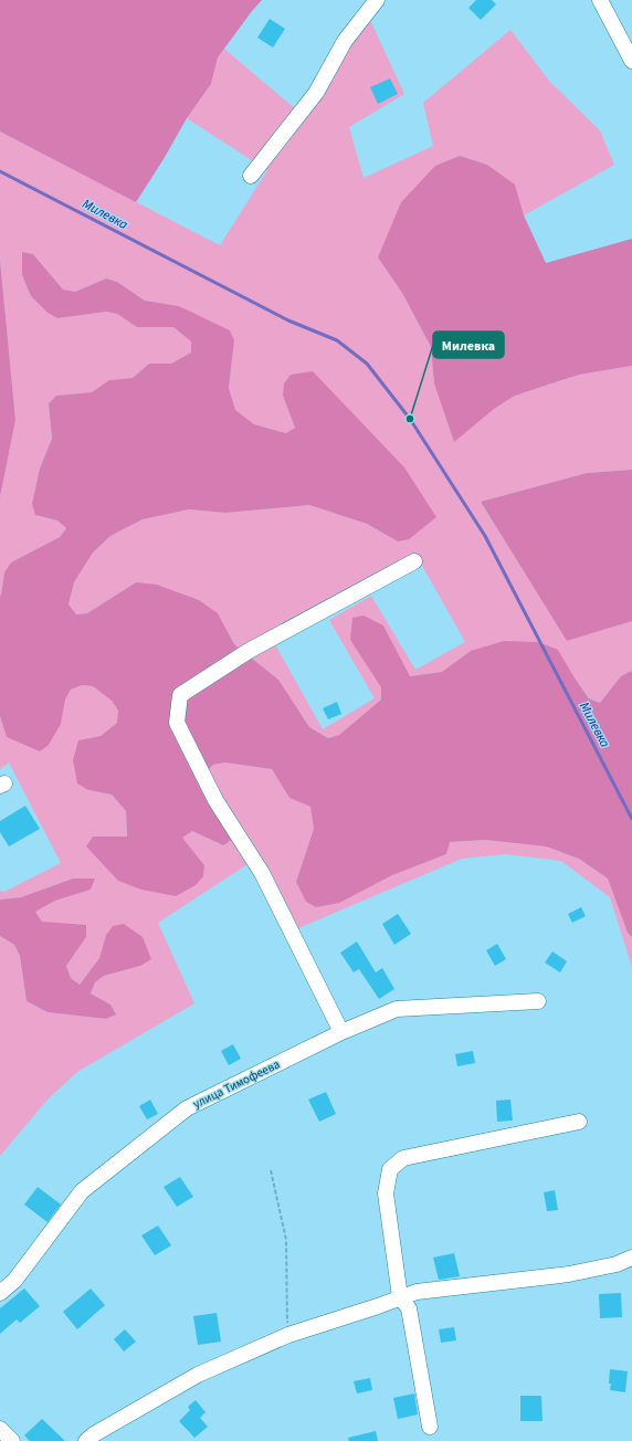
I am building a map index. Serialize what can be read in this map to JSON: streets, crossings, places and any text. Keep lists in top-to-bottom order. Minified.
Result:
{"streets":{"street":["улица Тимофеева"]},"water":["Милевка"],"places":["Милевка"]}
